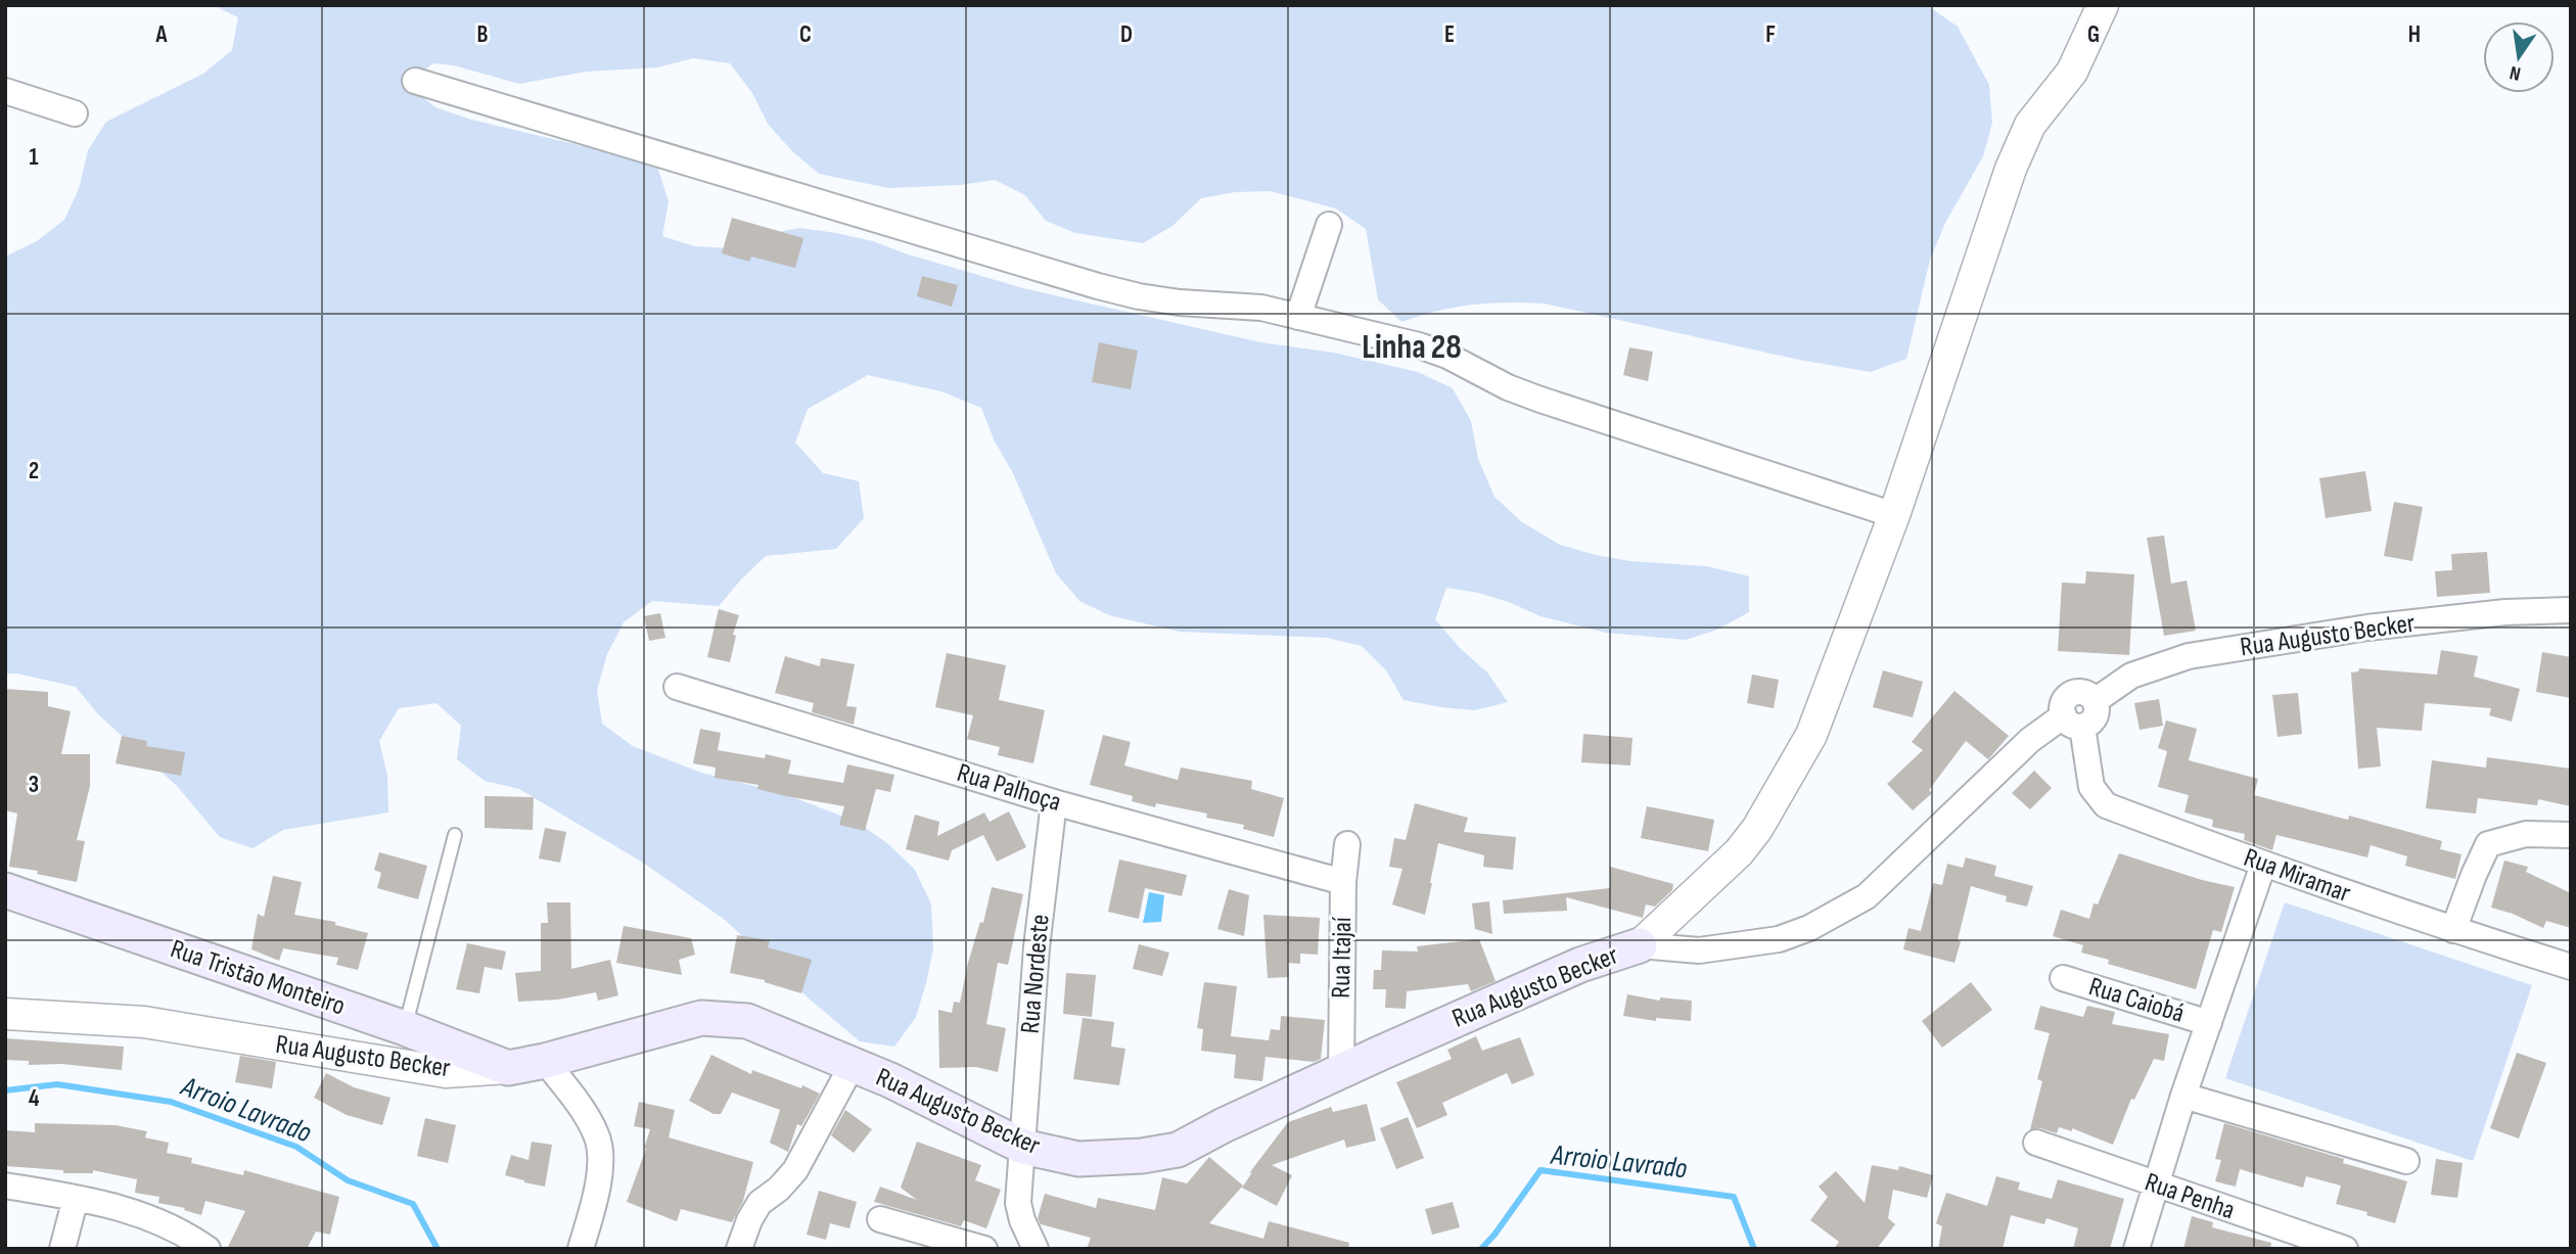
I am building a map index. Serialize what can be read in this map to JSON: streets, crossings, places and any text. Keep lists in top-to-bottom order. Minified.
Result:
{"streets":{"main road":["Rua Augusto Becker","Rua Tristão Monteiro"],"street":["Rua Palhoça","Rua Miramar","Rua Itajaí","Rua Nordeste","Rua Caiobá","Rua Penha"]},"crossings":[["Rua Augusto Becker","Rua Miramar"],["Rua Augusto Becker","Rua Itajaí"],["Rua Augusto Becker","Rua Nordeste"],["Rua Augusto Becker","Rua Tristão Monteiro"],["Rua Palhoça","Rua Itajaí"],["Rua Palhoça","Rua Nordeste"]],"districts":["Linha 28"],"water":["Arroio Lavrado"],"north":"bottom","grid":{"columns":["A","B","C","D","E","F","G","H"],"rows":["1","2","3","4"]}}
